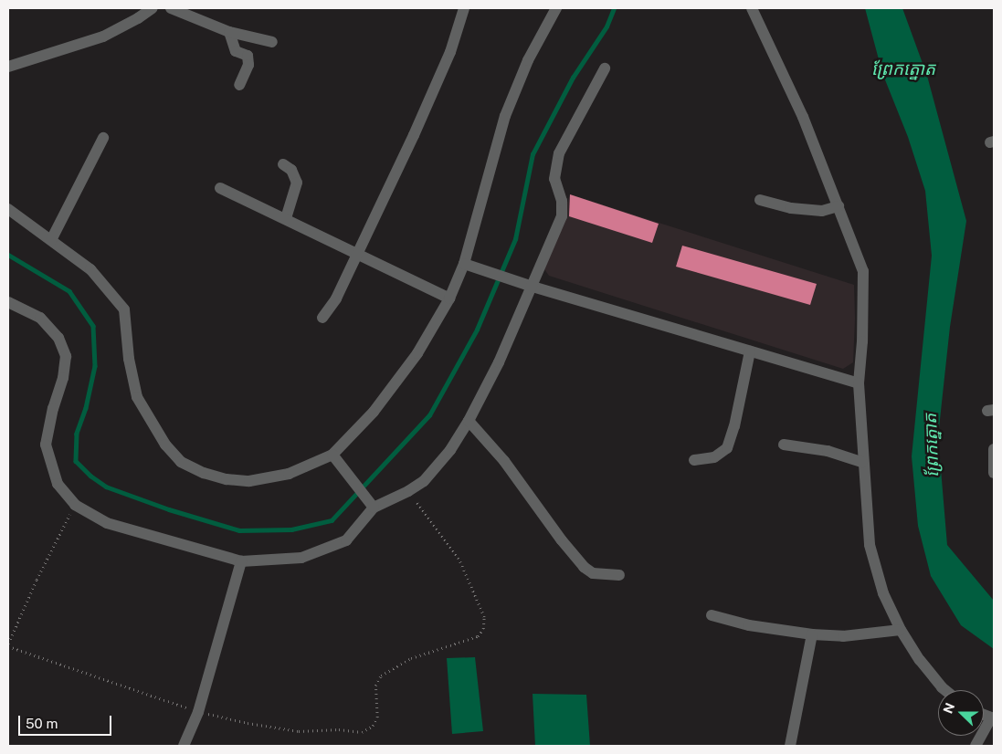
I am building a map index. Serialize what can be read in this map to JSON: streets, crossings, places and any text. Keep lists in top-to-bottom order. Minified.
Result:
{"water":["ព្រែកត្នោត"],"scale_bar":"50 m","north":"left"}
